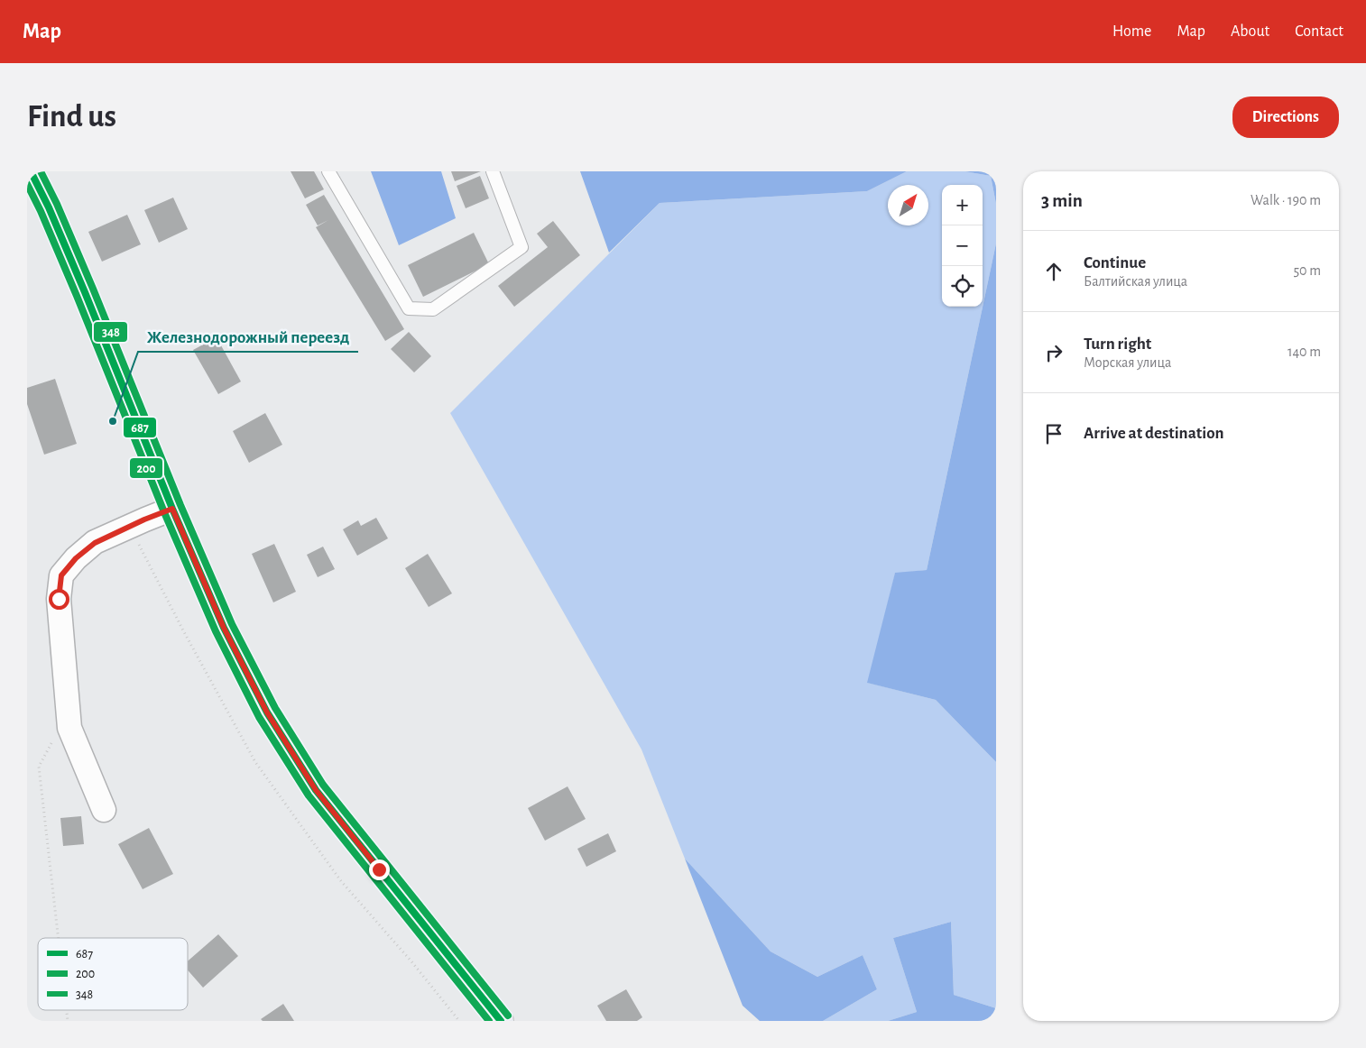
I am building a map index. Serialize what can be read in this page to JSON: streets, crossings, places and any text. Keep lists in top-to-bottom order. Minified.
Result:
{"places":["Железнодорожный переезд"],"lines":["transit line 687","transit line 348","transit line 200"],"legend":["687","200","348"],"north":"top right","page":{"header":"Map","nav":["Home","Map","About","Contact"],"buttons":"Directions","title":"Find us","heading":["3 min","Walk · 190 m"],"map_buttons":["+","−"],"list":[["Continue","Балтийская улица","50 m"],["Turn right","Морская улица","140 m"],"Arrive at destination"]}}
